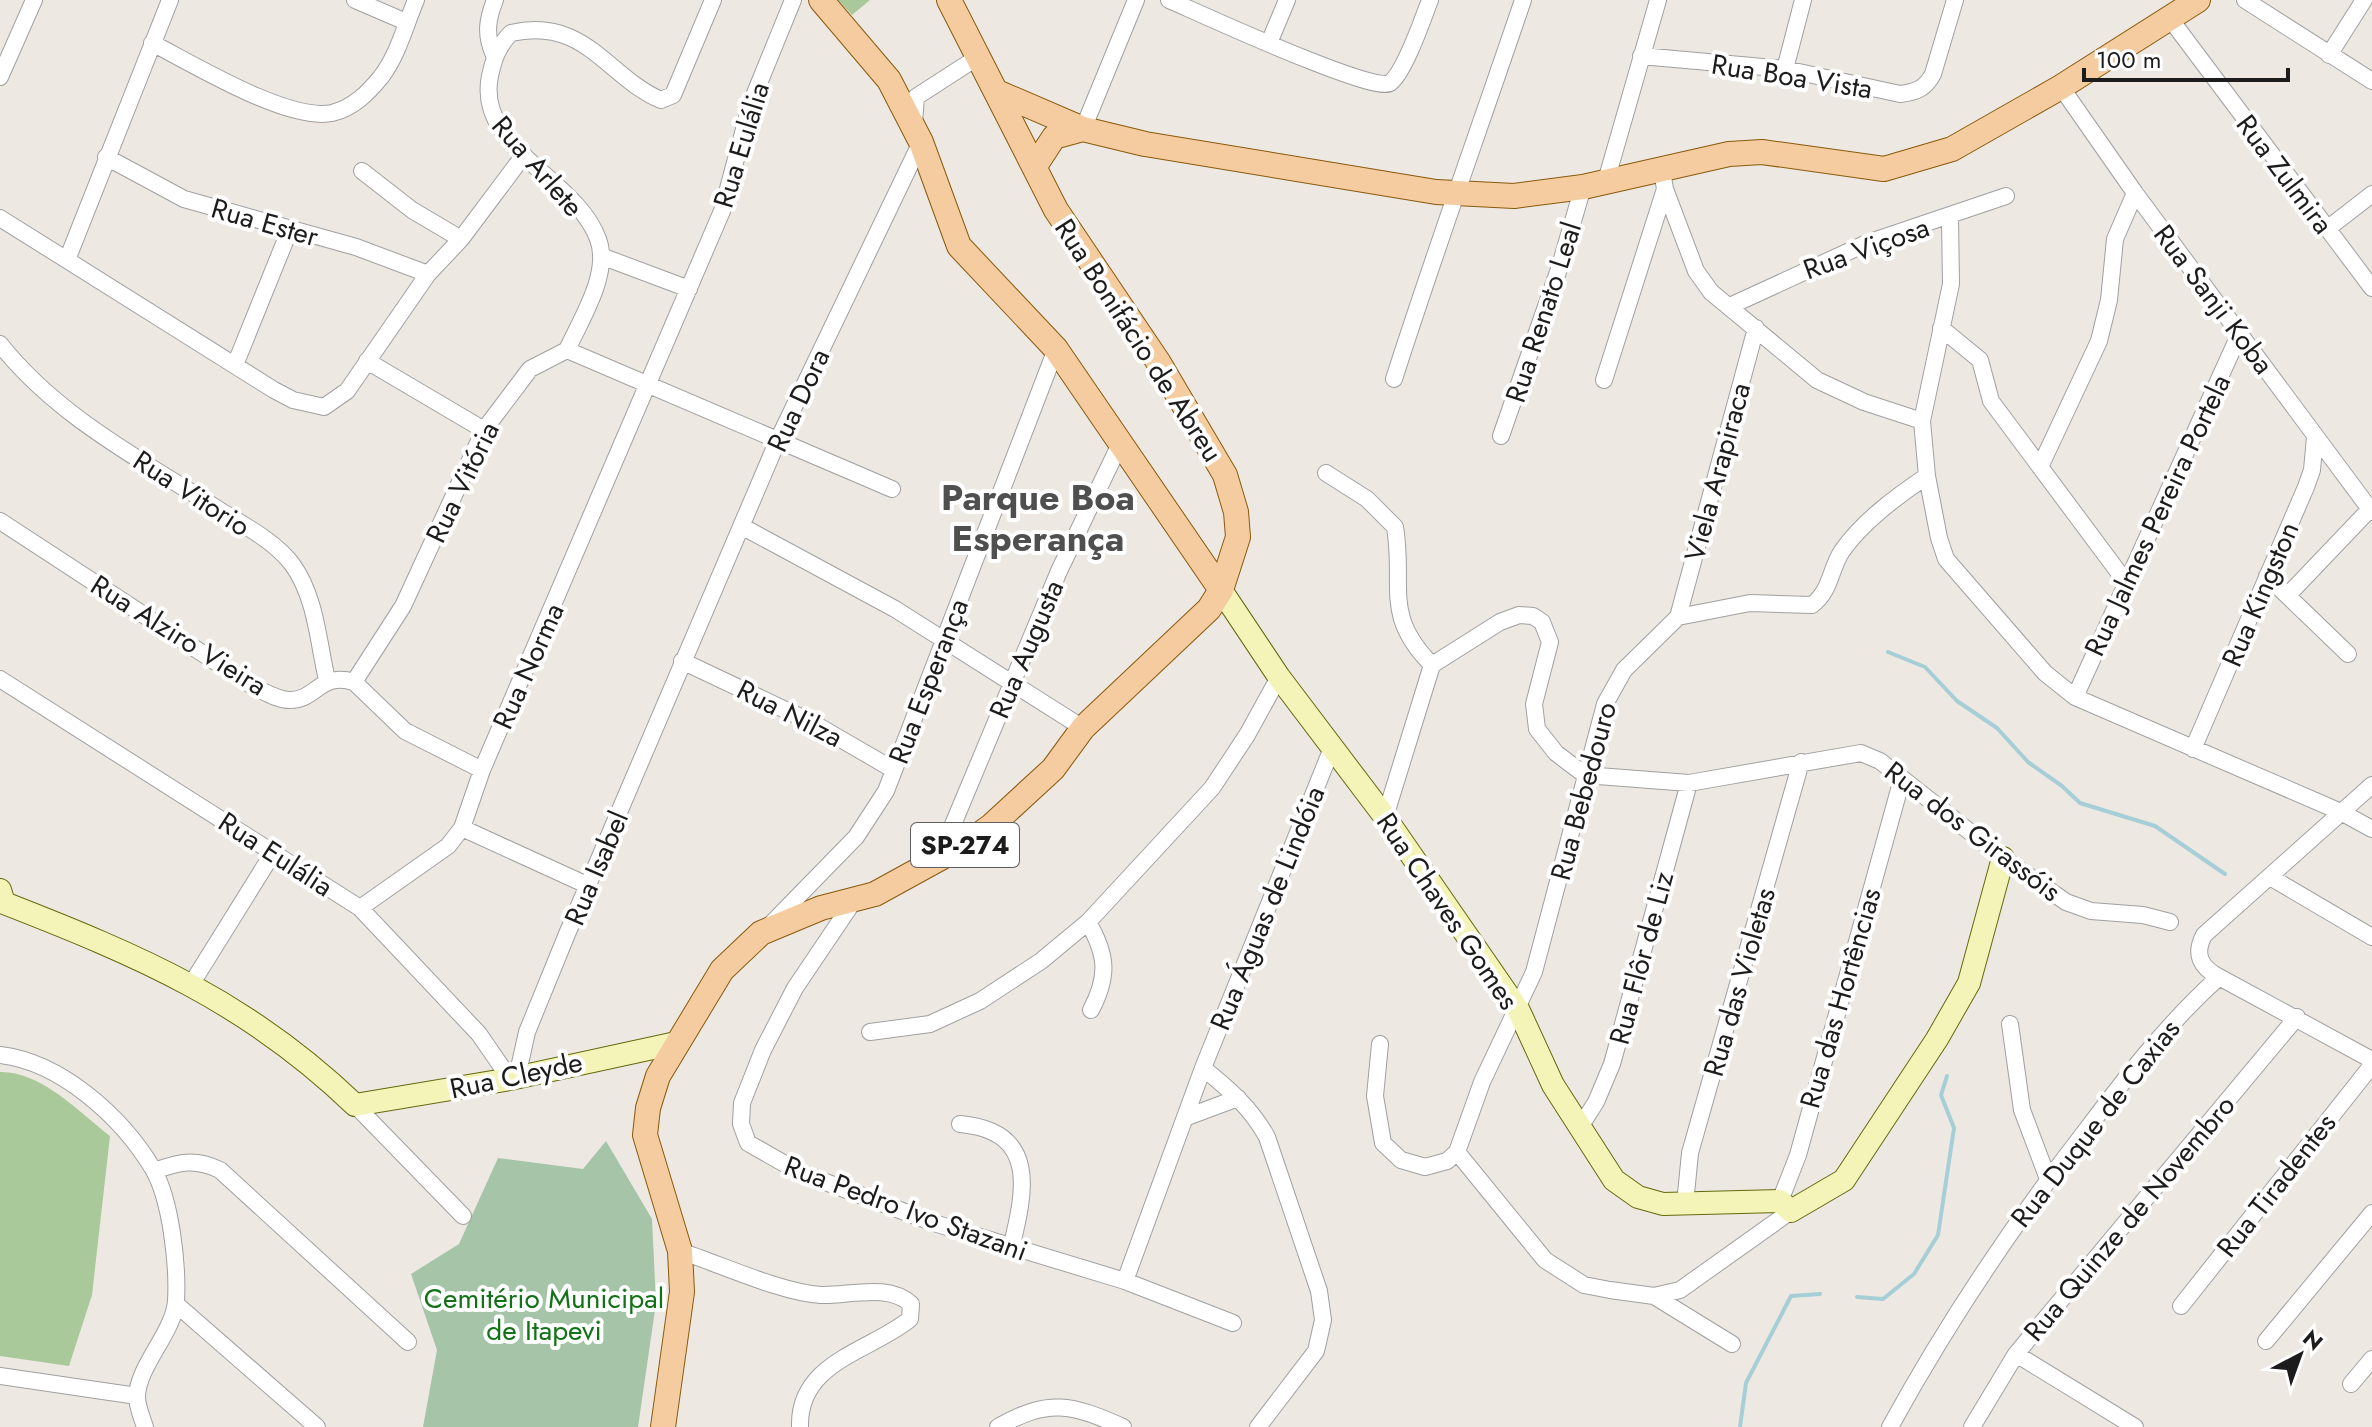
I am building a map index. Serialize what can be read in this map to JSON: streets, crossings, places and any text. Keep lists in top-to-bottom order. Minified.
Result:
{"streets":{"main road":["Rua Bonifácio de Abreu","SP-274"],"street":["Rua Boa Vista","Rua Eulália","Rua Arlete","Rua Zulmira","Rua Ester","Rua Viçosa","Rua Sanji Koba","Rua Renato Leal","Rua Dora","Viela Arapiraca","Rua Vitória","Rua Vitorio","Rua Jalmes Pereira Portela","Rua Kingston","Rua Alziro Vieira","Rua Augusta","Rua Norma","Rua Esperança","Rua Nilza","Rua Bebedouro","Rua dos Girassóis","Rua Isabel","Rua Águas de Lindóia","Rua Chaves Gomes","Rua Flôr de Liz","Rua das Violetas","Rua das Hortências","Rua Cleyde","Rua Duque de Caxias","Rua Tiradentes","Rua Pedro Ivo Stazani","Rua Quinze de Novembro"]},"crossings":[["Rua Boa Vista","Rua Renato Leal"],["Rua Eulália","Rua Norma"],["Rua Eulália","Rua Isabel"],["Rua Eulália","Rua Cleyde"],["Rua Sanji Koba","Rua Jalmes Pereira Portela"],["Rua Sanji Koba","Rua Kingston"],["Rua Bonifácio de Abreu","Rua Augusta"],["Rua Bonifácio de Abreu","Rua Esperança"],["Rua Bonifácio de Abreu","SP-274"],["Rua Bonifácio de Abreu","Rua Chaves Gomes"],["Rua Bonifácio de Abreu","Rua Cleyde"],["Rua Bonifácio de Abreu","Rua Pedro Ivo Stazani"],["Rua Dora","Rua Nilza"],["Rua Dora","Rua Isabel"],["Viela Arapiraca","Rua Bebedouro"],["Rua Vitorio","Rua Alziro Vieira"],["Rua Esperança","Rua Nilza"],["Rua Nilza","Rua Isabel"],["Rua Bebedouro","Rua dos Girassóis"],["Rua Bebedouro","Rua Chaves Gomes"],["Rua dos Girassóis","Rua Flôr de Liz"],["Rua dos Girassóis","Rua das Violetas"],["Rua dos Girassóis","Rua das Hortências"],["SP-274","Rua Cleyde"],["Rua Isabel","Rua Cleyde"],["Rua Águas de Lindóia","Rua Chaves Gomes"],["Rua Águas de Lindóia","Rua Pedro Ivo Stazani"],["Rua Chaves Gomes","Rua Flôr de Liz"],["Rua Chaves Gomes","Rua das Violetas"],["Rua Chaves Gomes","Rua das Hortências"]],"districts":["Parque Boa Esperança"],"parks":["Cemitério Municipal de Itapevi"],"scale_bar":"100 m","north":"top right"}
